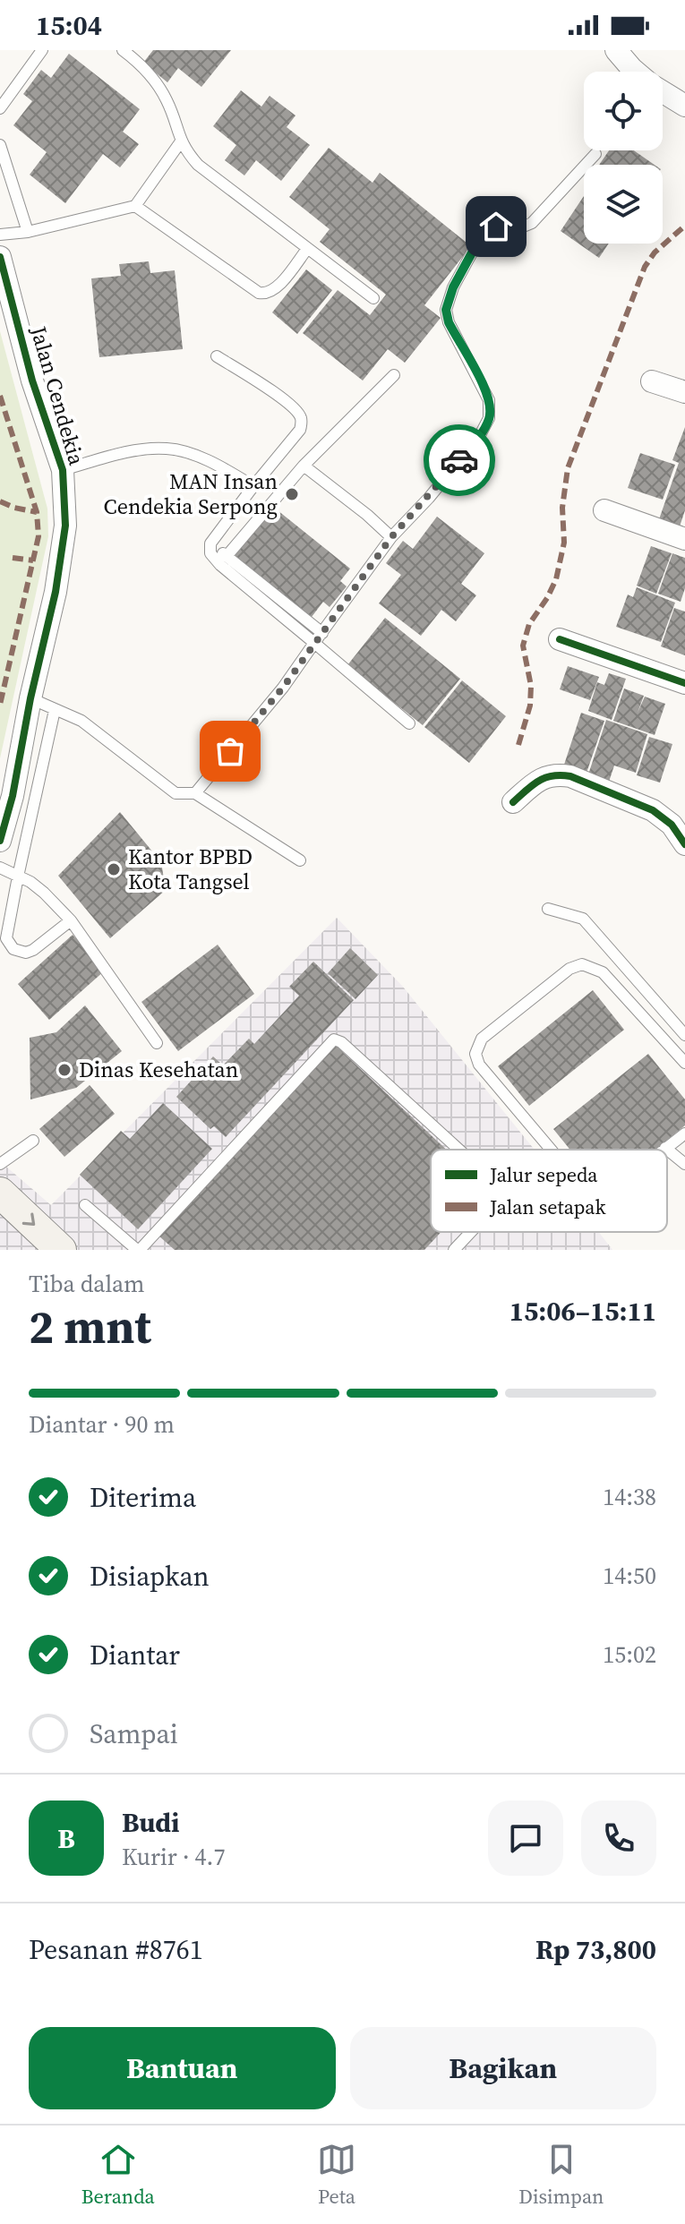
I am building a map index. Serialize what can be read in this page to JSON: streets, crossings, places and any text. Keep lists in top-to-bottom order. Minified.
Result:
{"streets":{"street":["Jalan Cendekia"]},"places":["MAN Insan Cendekia Serpong","Kantor BPBD Kota Tangsel","Dinas Kesehatan"],"legend":["Jalur sepeda","Jalan setapak"],"page":{"status":"15:04","heading":["2 mnt","Tiba dalam","15:06–15:11"],"panel":["Budi","Kurir · 4.7","Pesanan #8761","Rp 73,800"],"bar":"Diantar · 90 m","list":[["Diterima","14:38"],["Disiapkan","14:50"],["Diantar","15:02"],"Sampai"],"round":"B","buttons":["Bantuan","Bagikan"],"tabs":["Beranda","Peta","Disimpan"]}}
